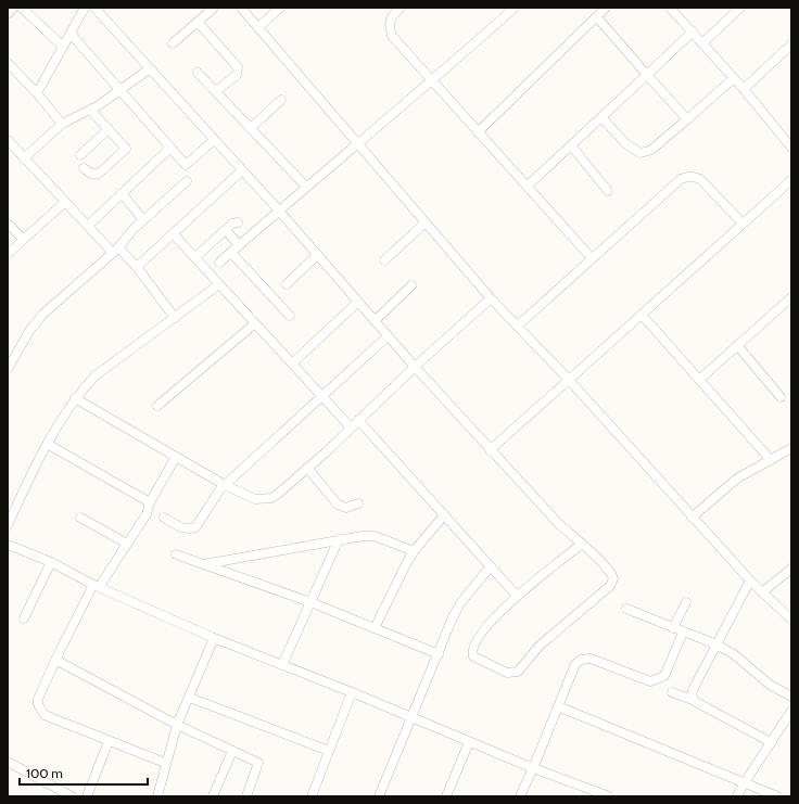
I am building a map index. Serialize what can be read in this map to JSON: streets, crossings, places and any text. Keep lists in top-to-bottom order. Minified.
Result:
{"scale_bar":"100 m"}
